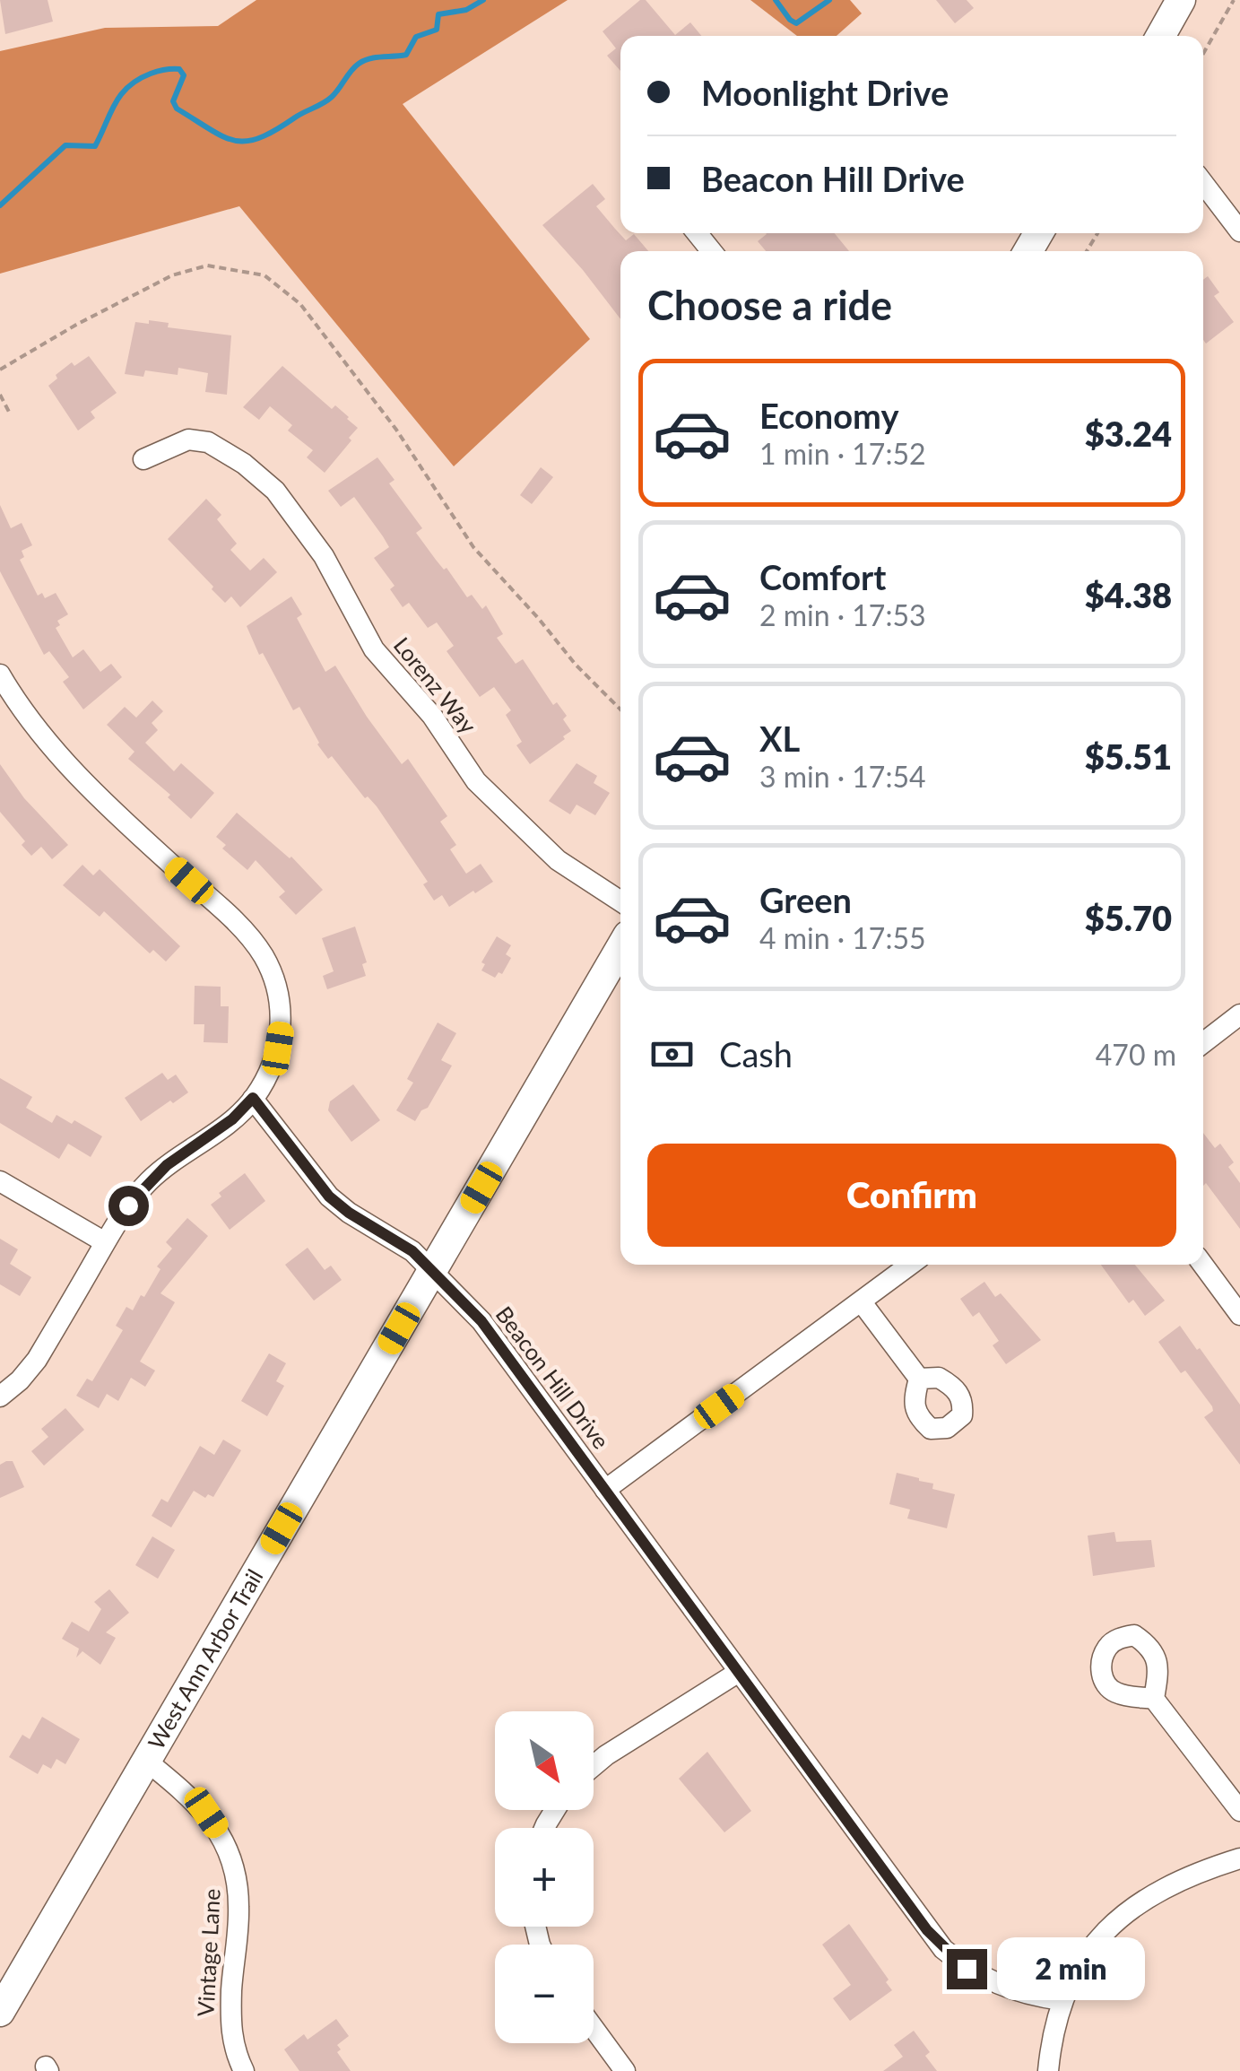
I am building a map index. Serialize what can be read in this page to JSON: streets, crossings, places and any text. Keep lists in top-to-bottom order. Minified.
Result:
{"streets":{"street":["Lorenz Way","Beacon Hill Drive","West Ann Arbor Trail","Vintage Lane"]},"crossings":[["Beacon Hill Drive","West Ann Arbor Trail"],["West Ann Arbor Trail","Vintage Lane"]],"north":"bottom right","page":{"banner":["Moonlight Drive","Beacon Hill Drive"],"heading":"Choose a ride","list":[{"name":"Economy","note":"1 min · 17:52","value":"$3.24"},{"name":"Comfort","note":"2 min · 17:53","value":"$4.38"},{"name":"XL","note":"3 min · 17:54","value":"$5.51"},{"name":"Green","note":"4 min · 17:55","value":"$5.70"}],"pay":["Cash","470 m"],"buttons":"Confirm","map_buttons":["+","−"],"bubble":"2 min"}}
